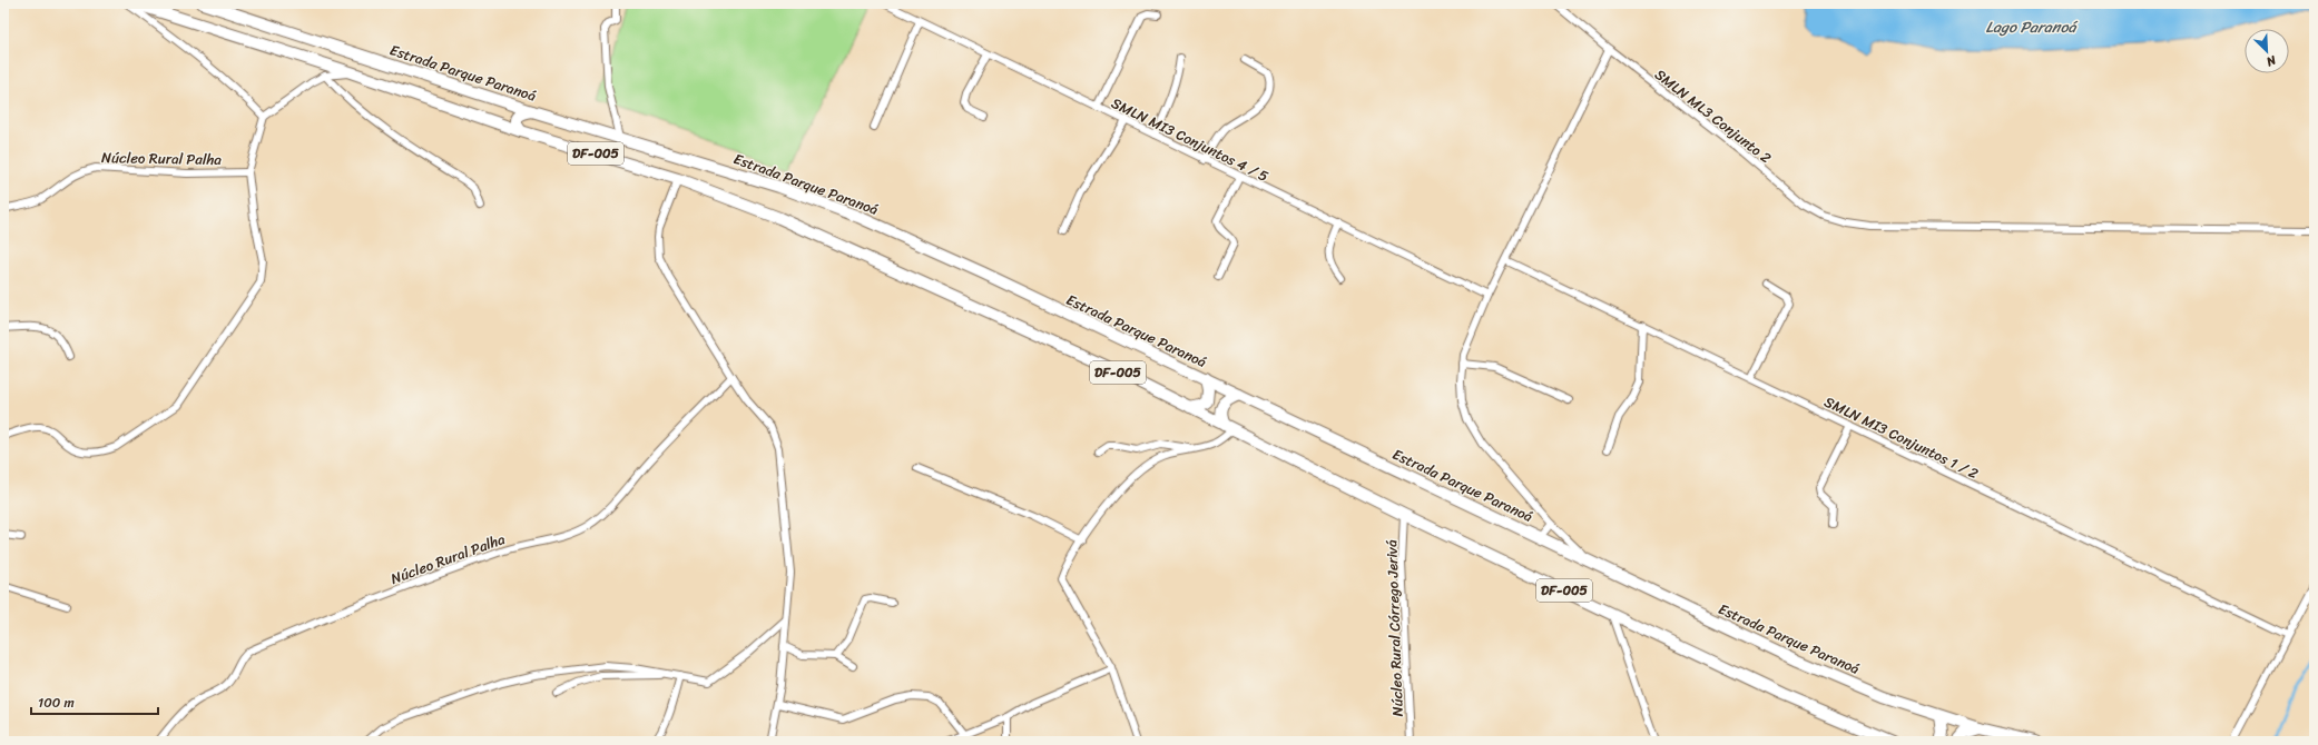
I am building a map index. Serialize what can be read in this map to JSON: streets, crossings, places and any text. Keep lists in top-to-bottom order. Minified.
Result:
{"streets":{"main road":["Estrada Parque Paranoá","DF-005"],"street":["SMLN ML3 Conjunto 2","SMLN MI3 Conjuntos 4 / 5","Núcleo Rural Palha","SMLN MI3 Conjuntos 1 / 2","Núcleo Rural Córrego Jerivá"]},"crossings":[["DF-005","Núcleo Rural Córrego Jerivá"]],"water":["Lago Paranoá"],"scale_bar":"100 m","north":"bottom right"}
